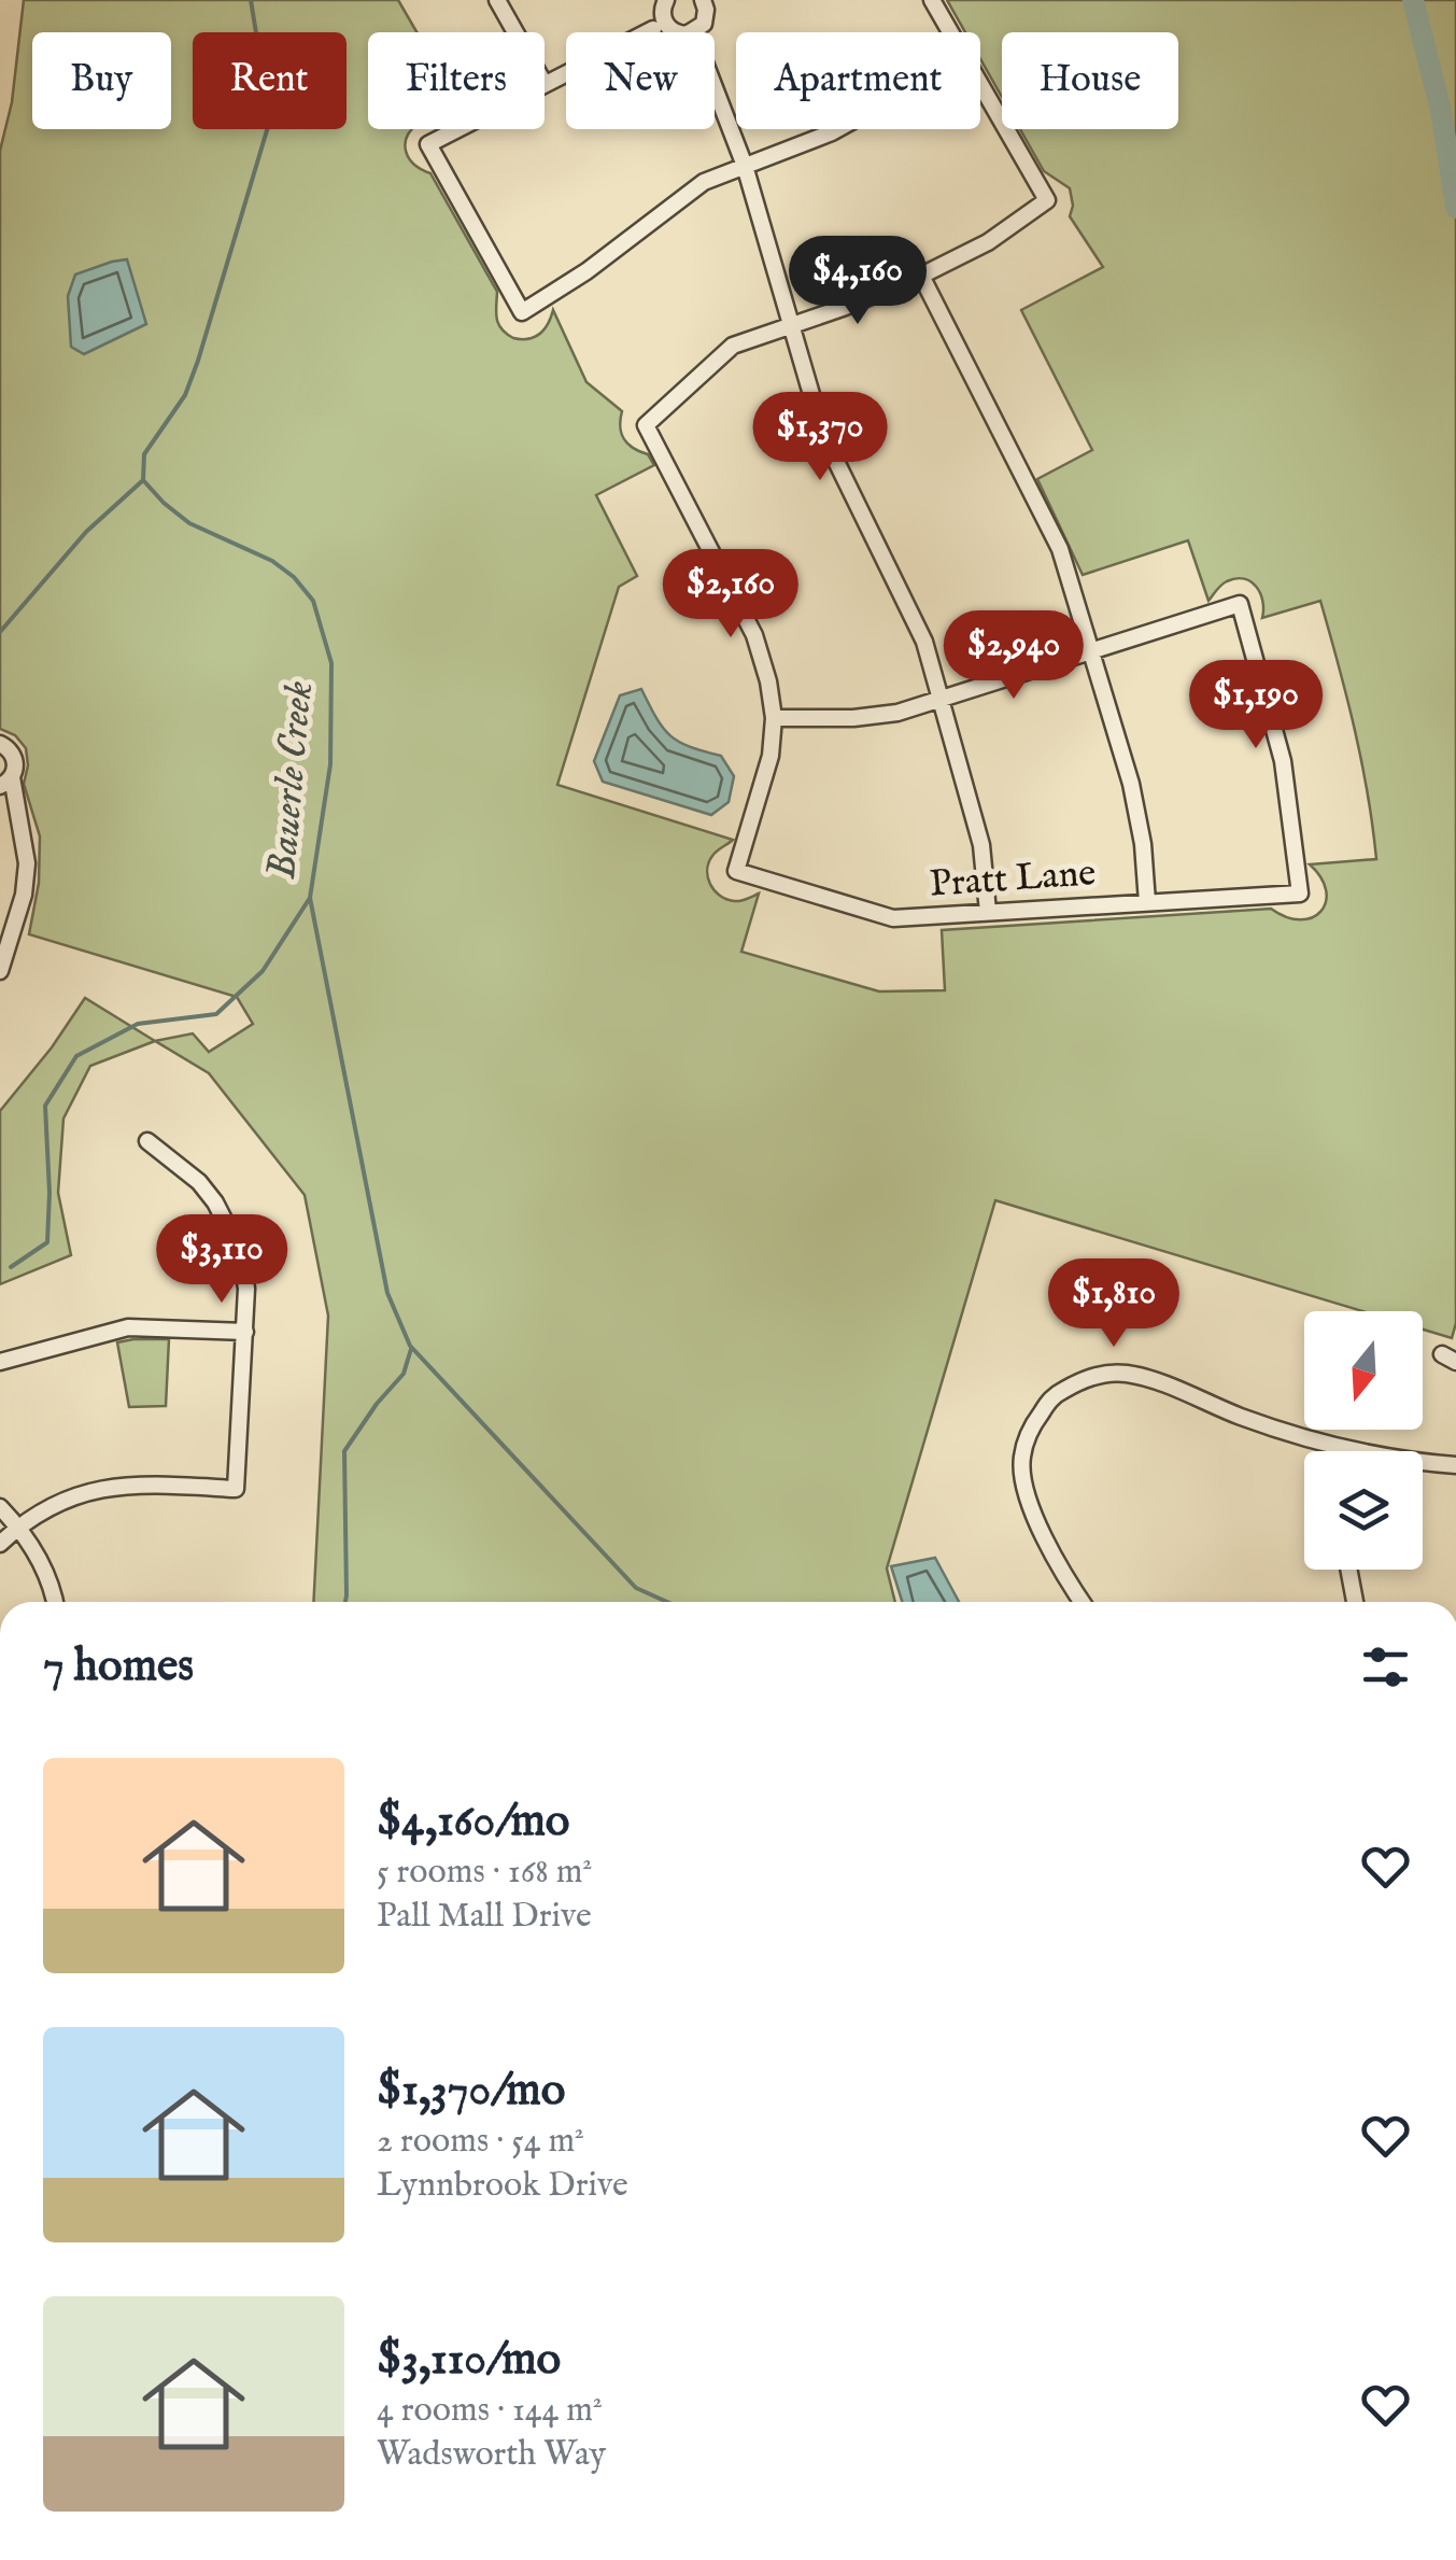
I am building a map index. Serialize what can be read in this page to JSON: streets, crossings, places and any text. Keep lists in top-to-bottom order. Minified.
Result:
{"streets":{"street":["Pratt Lane"]},"water":["Bauerle Creek"],"north":"bottom","page":{"chip":["Buy","Rent","Filters","New","Apartment","House"],"price":["$4,160","$1,370","$2,160","$2,940","$1,190","$3,110","$1,810"],"heading":"7 homes","list":[{"name":"$4,160/mo","note":"5 rooms · 168 m² · Pall Mall Drive"},{"name":"$1,370/mo","note":"2 rooms · 54 m² · Lynnbrook Drive"},{"name":"$3,110/mo","note":"4 rooms · 144 m² · Wadsworth Way"}]}}
